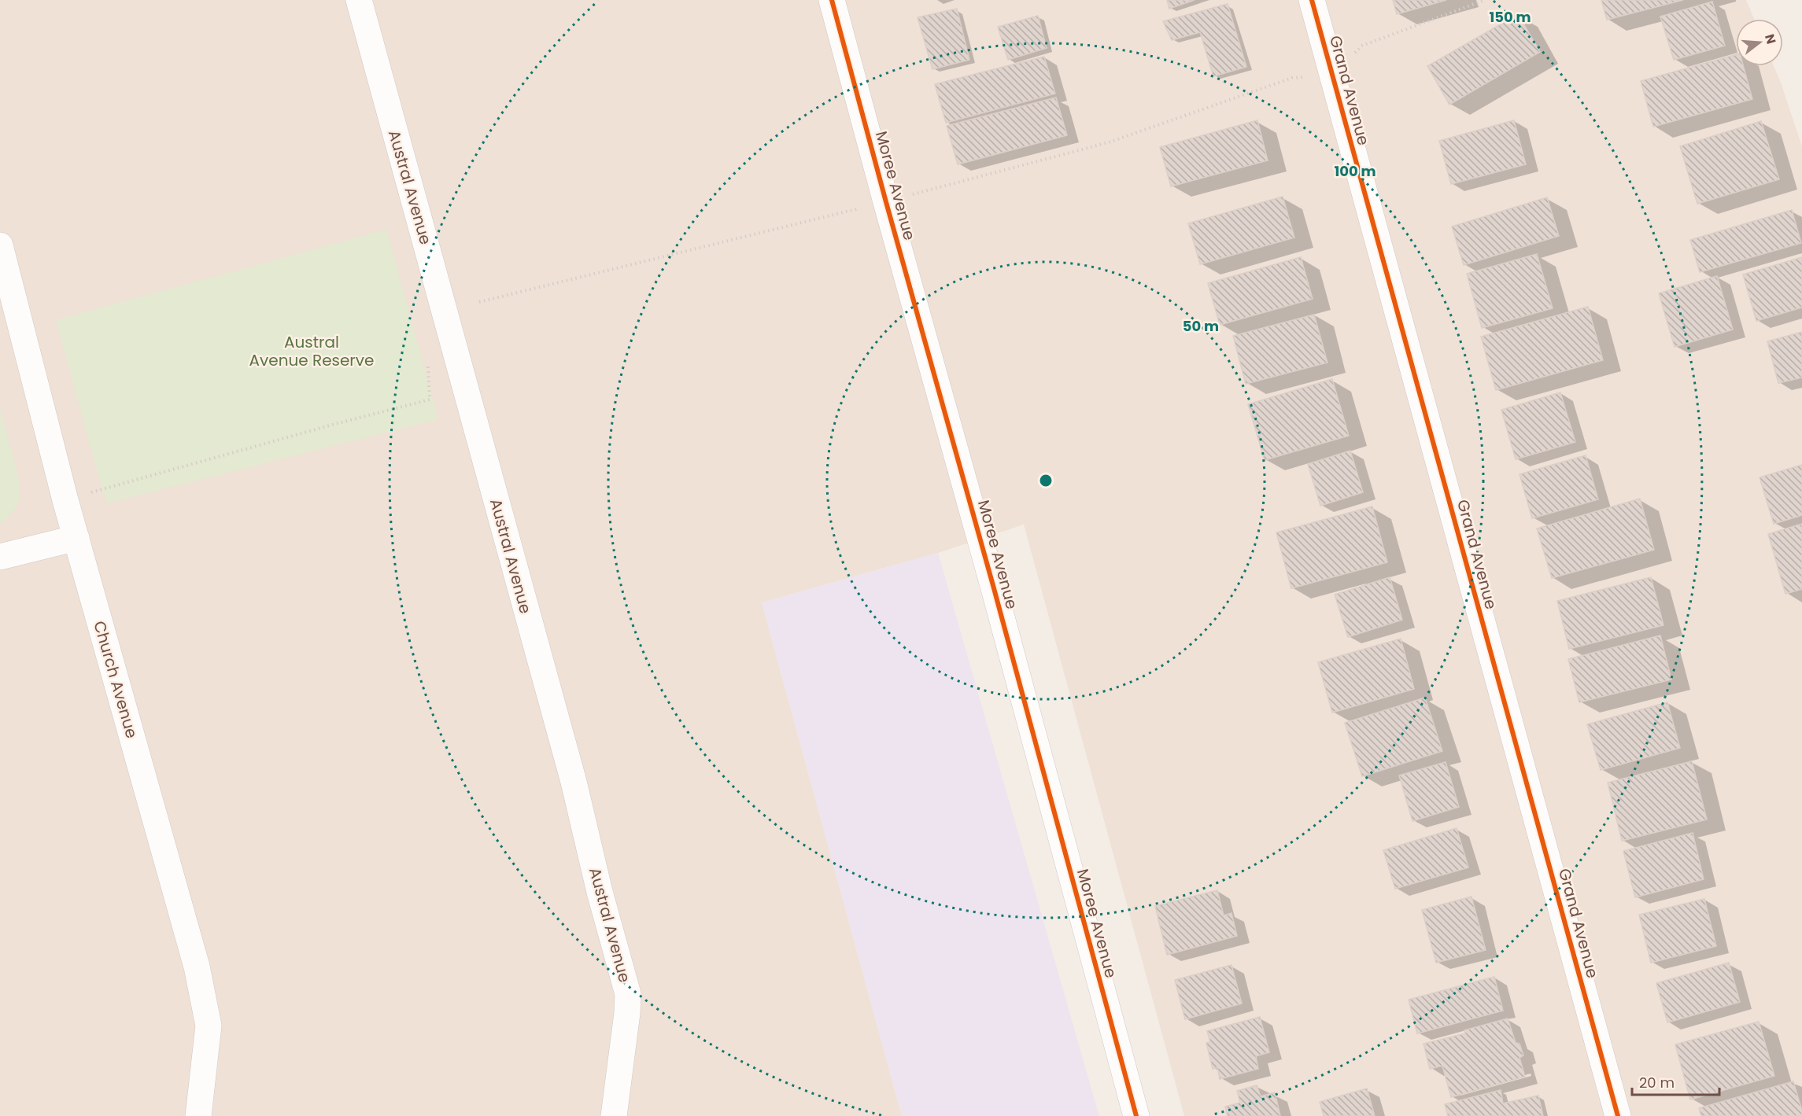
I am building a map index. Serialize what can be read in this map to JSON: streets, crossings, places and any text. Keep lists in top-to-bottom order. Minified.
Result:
{"streets":{"street":["Grand Avenue","Moree Avenue","Austral Avenue","Church Avenue"]},"parks":["Austral Avenue Reserve"],"scale_bar":"20 m","north":"right","rings":["150 m","100 m","50 m"]}
